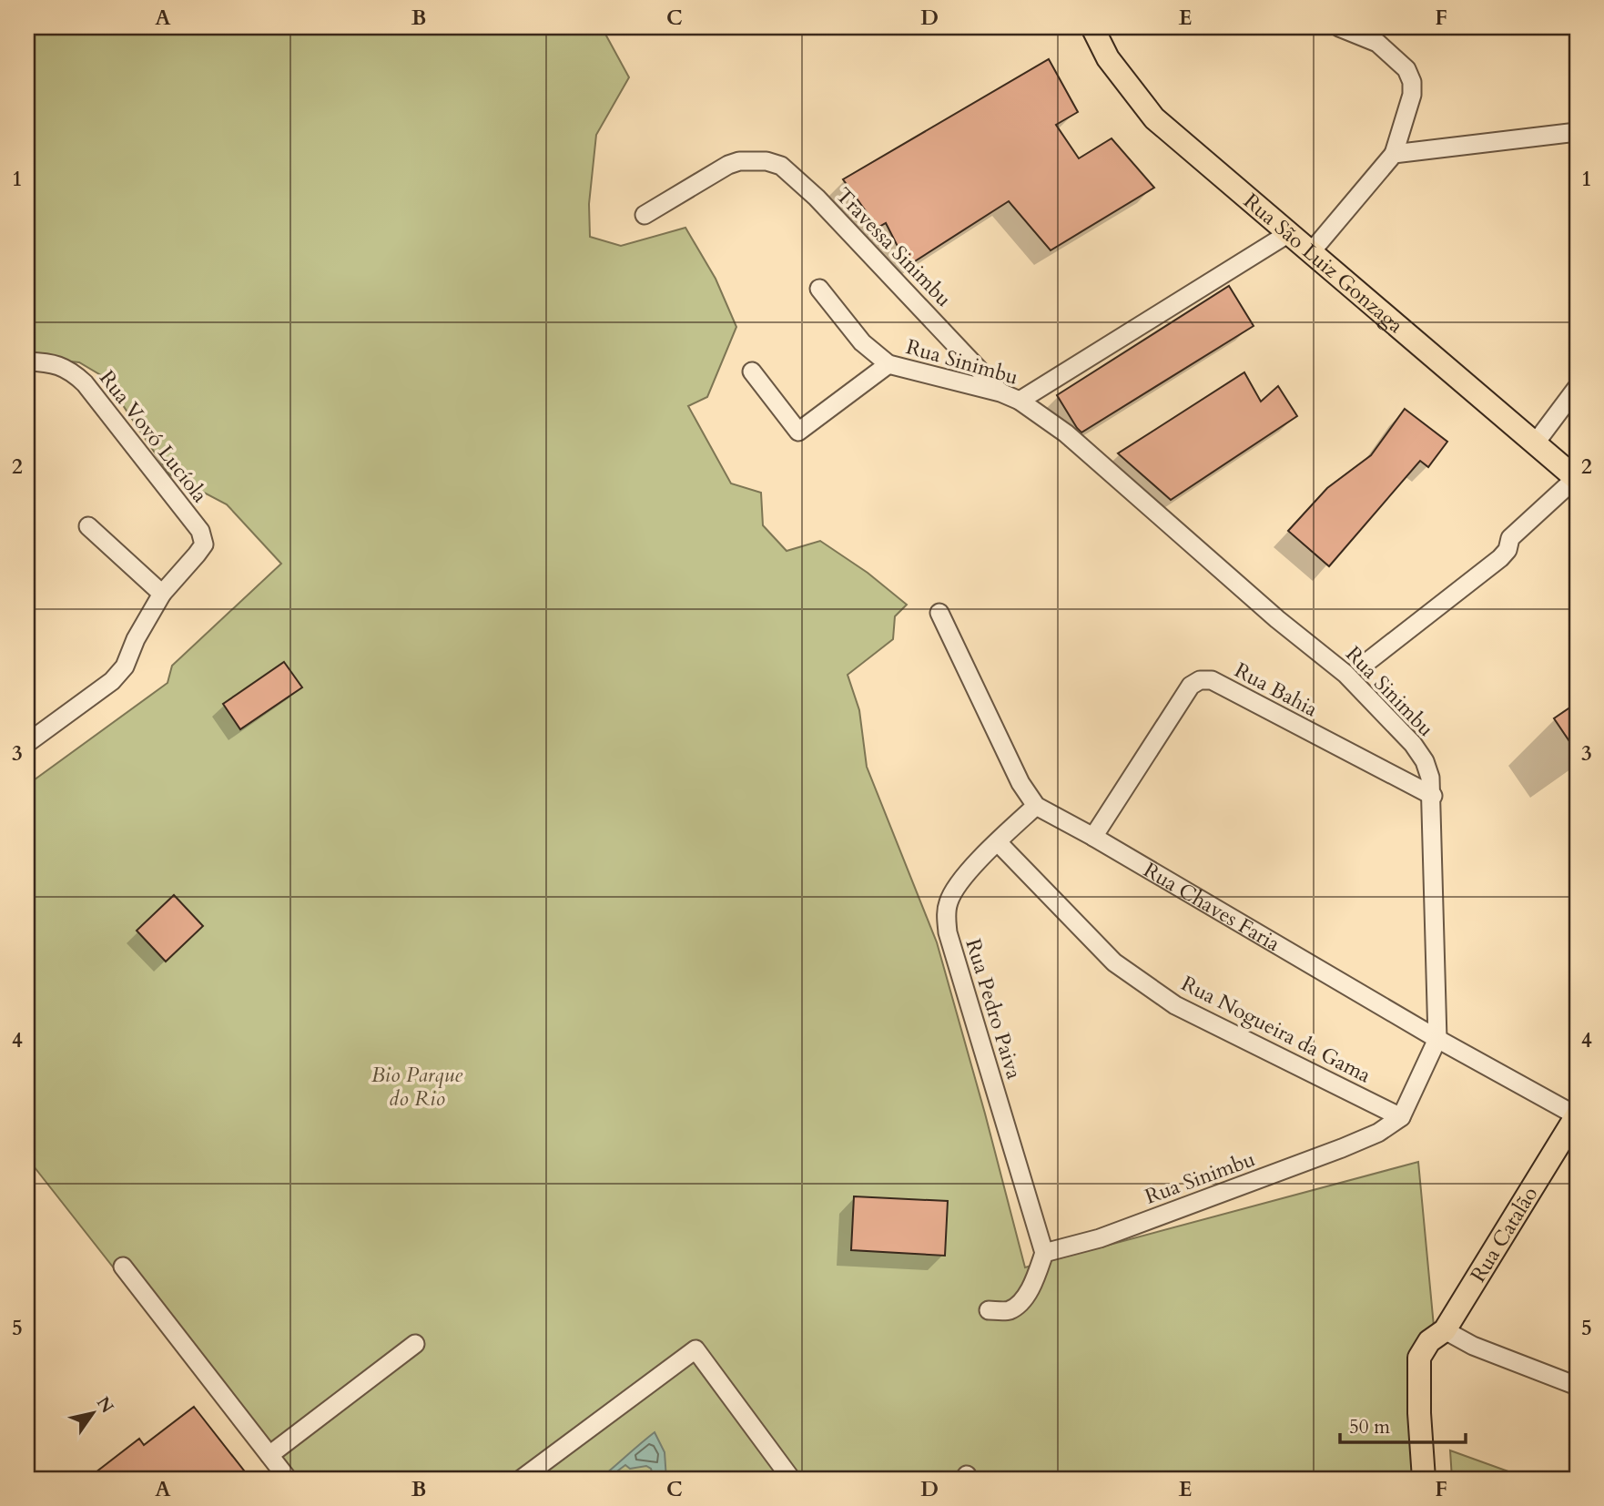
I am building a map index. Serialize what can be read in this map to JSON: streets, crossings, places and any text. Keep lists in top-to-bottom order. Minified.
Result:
{"streets":{"main road":["Rua São Luiz Gonzaga","Rua Catalão"],"street":["Travessa Sinimbu","Rua Sinimbu","Rua Vovó Lucíola","Rua Bahia","Rua Chaves Faria","Rua Pedro Paiva","Rua Nogueira da Gama"]},"crossings":[["Travessa Sinimbu","Rua Sinimbu"],["Rua Sinimbu","Rua Bahia"],["Rua Sinimbu","Rua Chaves Faria"],["Rua Sinimbu","Rua Pedro Paiva"],["Rua Sinimbu","Rua Nogueira da Gama"],["Rua Bahia","Rua Chaves Faria"],["Rua Chaves Faria","Rua Pedro Paiva"],["Rua Chaves Faria","Rua Catalão"],["Rua Pedro Paiva","Rua Nogueira da Gama"]],"parks":["Bio Parque do Rio"],"scale_bar":"50 m","north":"top right","grid":{"columns":["A","B","C","D","E","F"],"rows":["1","2","3","4","5"]}}
